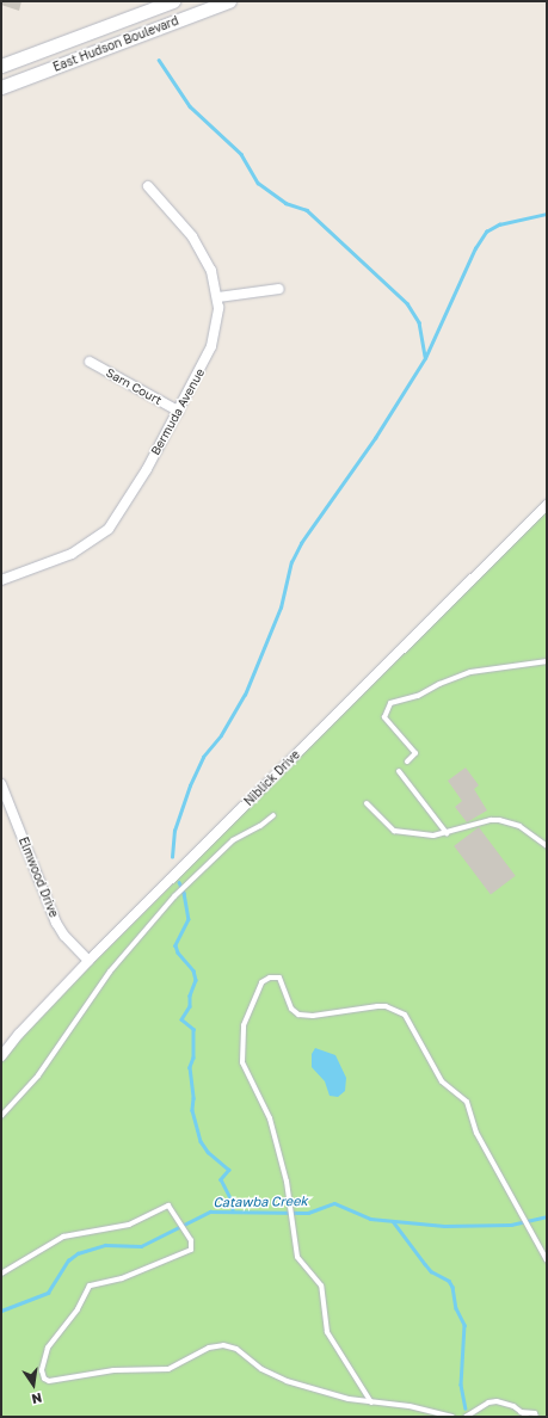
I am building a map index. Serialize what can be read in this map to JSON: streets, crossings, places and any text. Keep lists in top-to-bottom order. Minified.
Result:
{"streets":{"main road":["East Hudson Boulevard"],"street":["Sarn Court","Bermuda Avenue","Niblick Drive","Elmwood Drive"]},"crossings":[["Sarn Court","Bermuda Avenue"],["Niblick Drive","Elmwood Drive"]],"water":["Catawba Creek"],"north":"bottom"}
